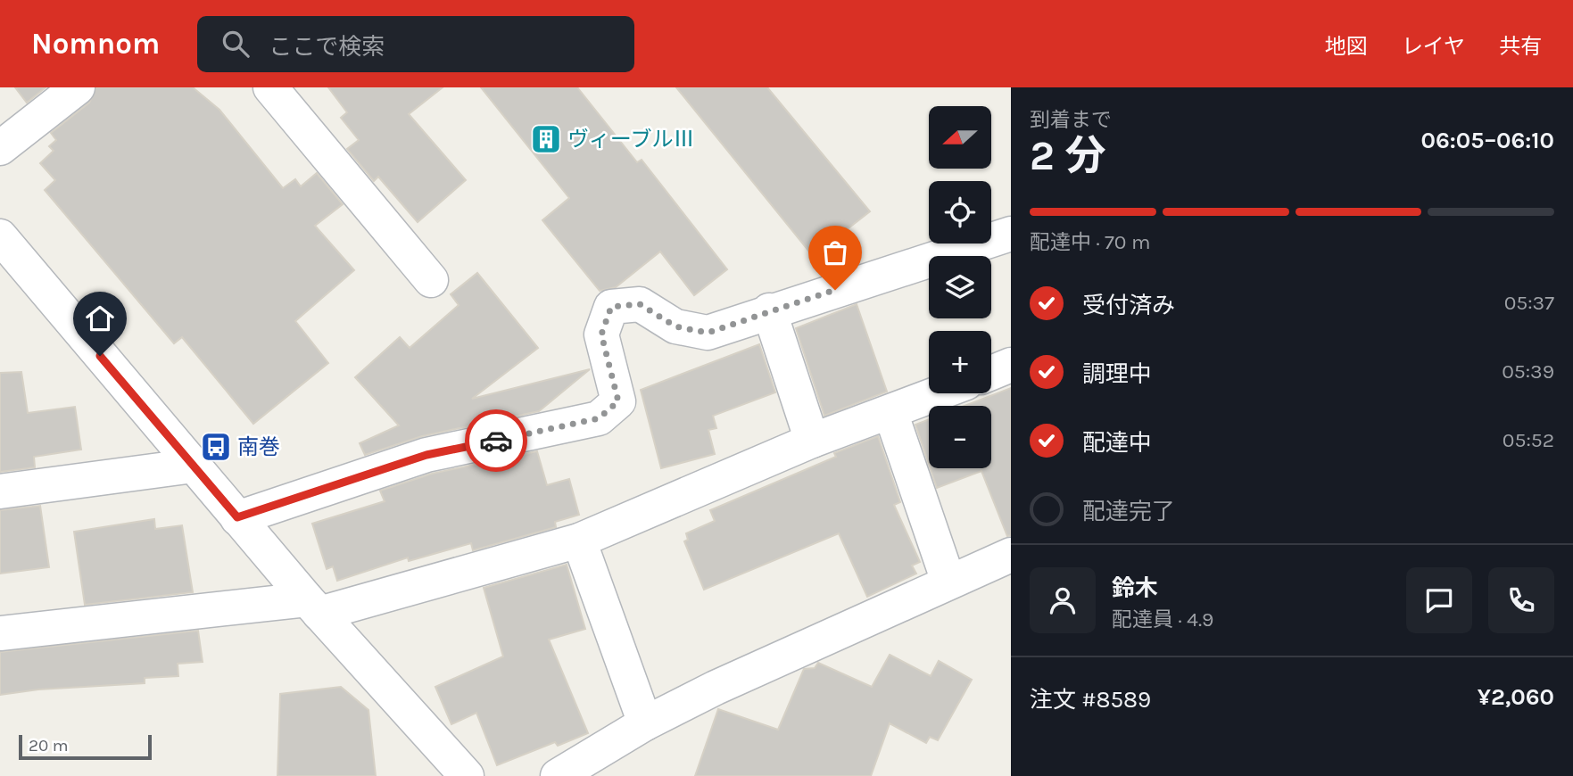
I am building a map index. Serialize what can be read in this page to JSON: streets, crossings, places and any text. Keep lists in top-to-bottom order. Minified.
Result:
{"places":{"building":["ヴィーブルⅢ"],"bus stop":["南巻"]},"scale_bar":"20 m","north":"left","page":{"header":"Nomnom","search":"ここで検索","nav":["地図","レイヤ","共有"],"heading":["2 分","到着まで","06:05–06:10"],"panel":["鈴木","配達員 · 4.9","注文 #8589","¥2,060"],"map_buttons":["+","−"],"bar":"配達中 · 70 m","list":[["受付済み","05:37"],["調理中","05:39"],["配達中","05:52"],"配達完了"],"scale":"20 m"}}
